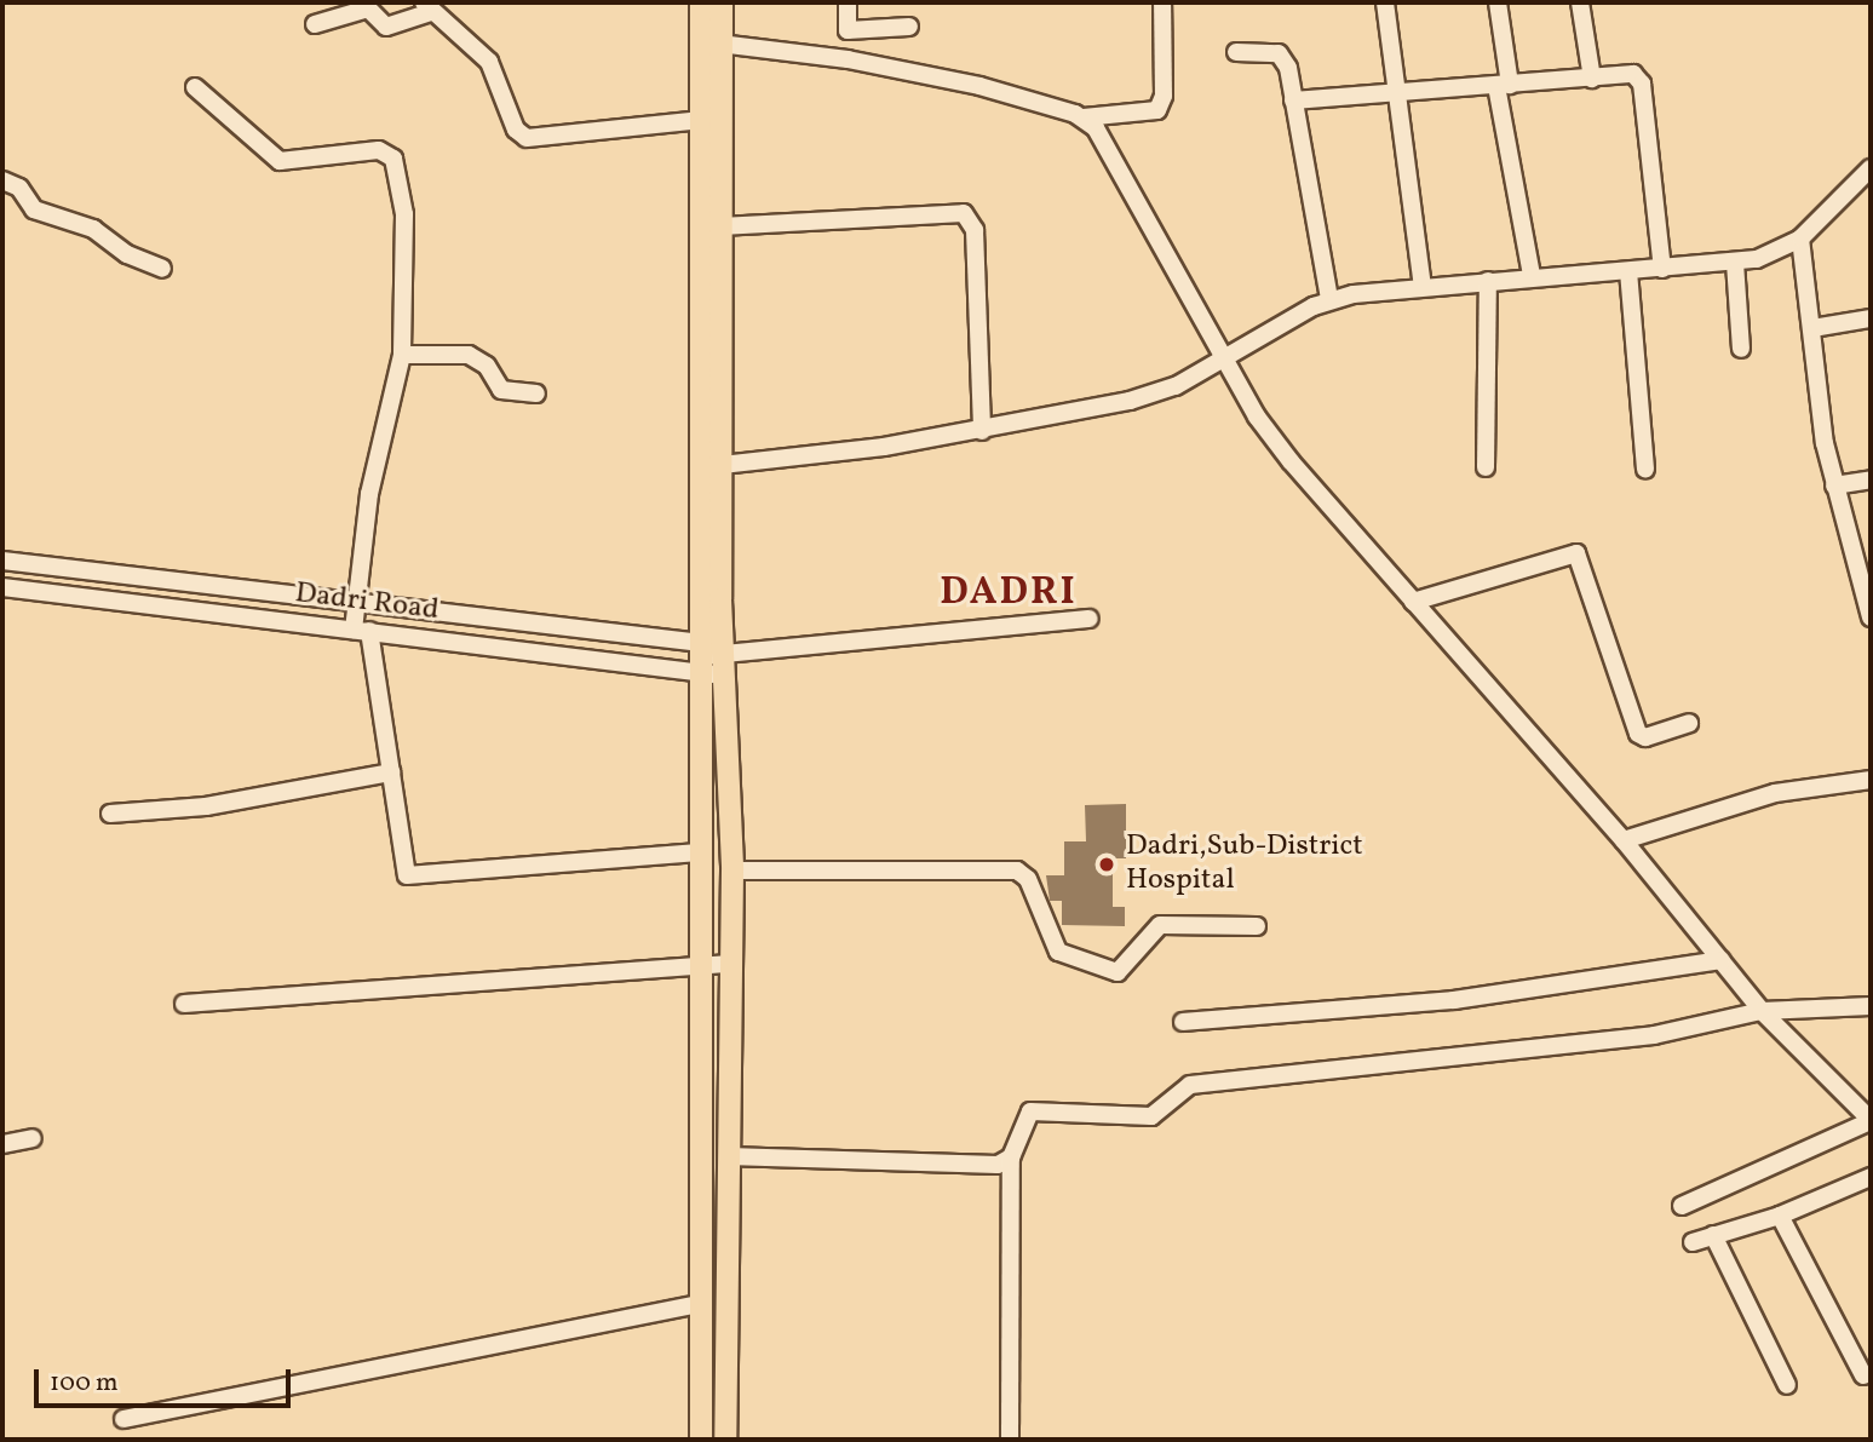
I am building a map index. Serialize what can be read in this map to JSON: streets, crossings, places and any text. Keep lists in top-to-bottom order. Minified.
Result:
{"streets":{"street":["Dadri Road"]},"districts":["DADRI"],"places":["Dadri,Sub-District Hospital"],"scale_bar":"100 m"}
